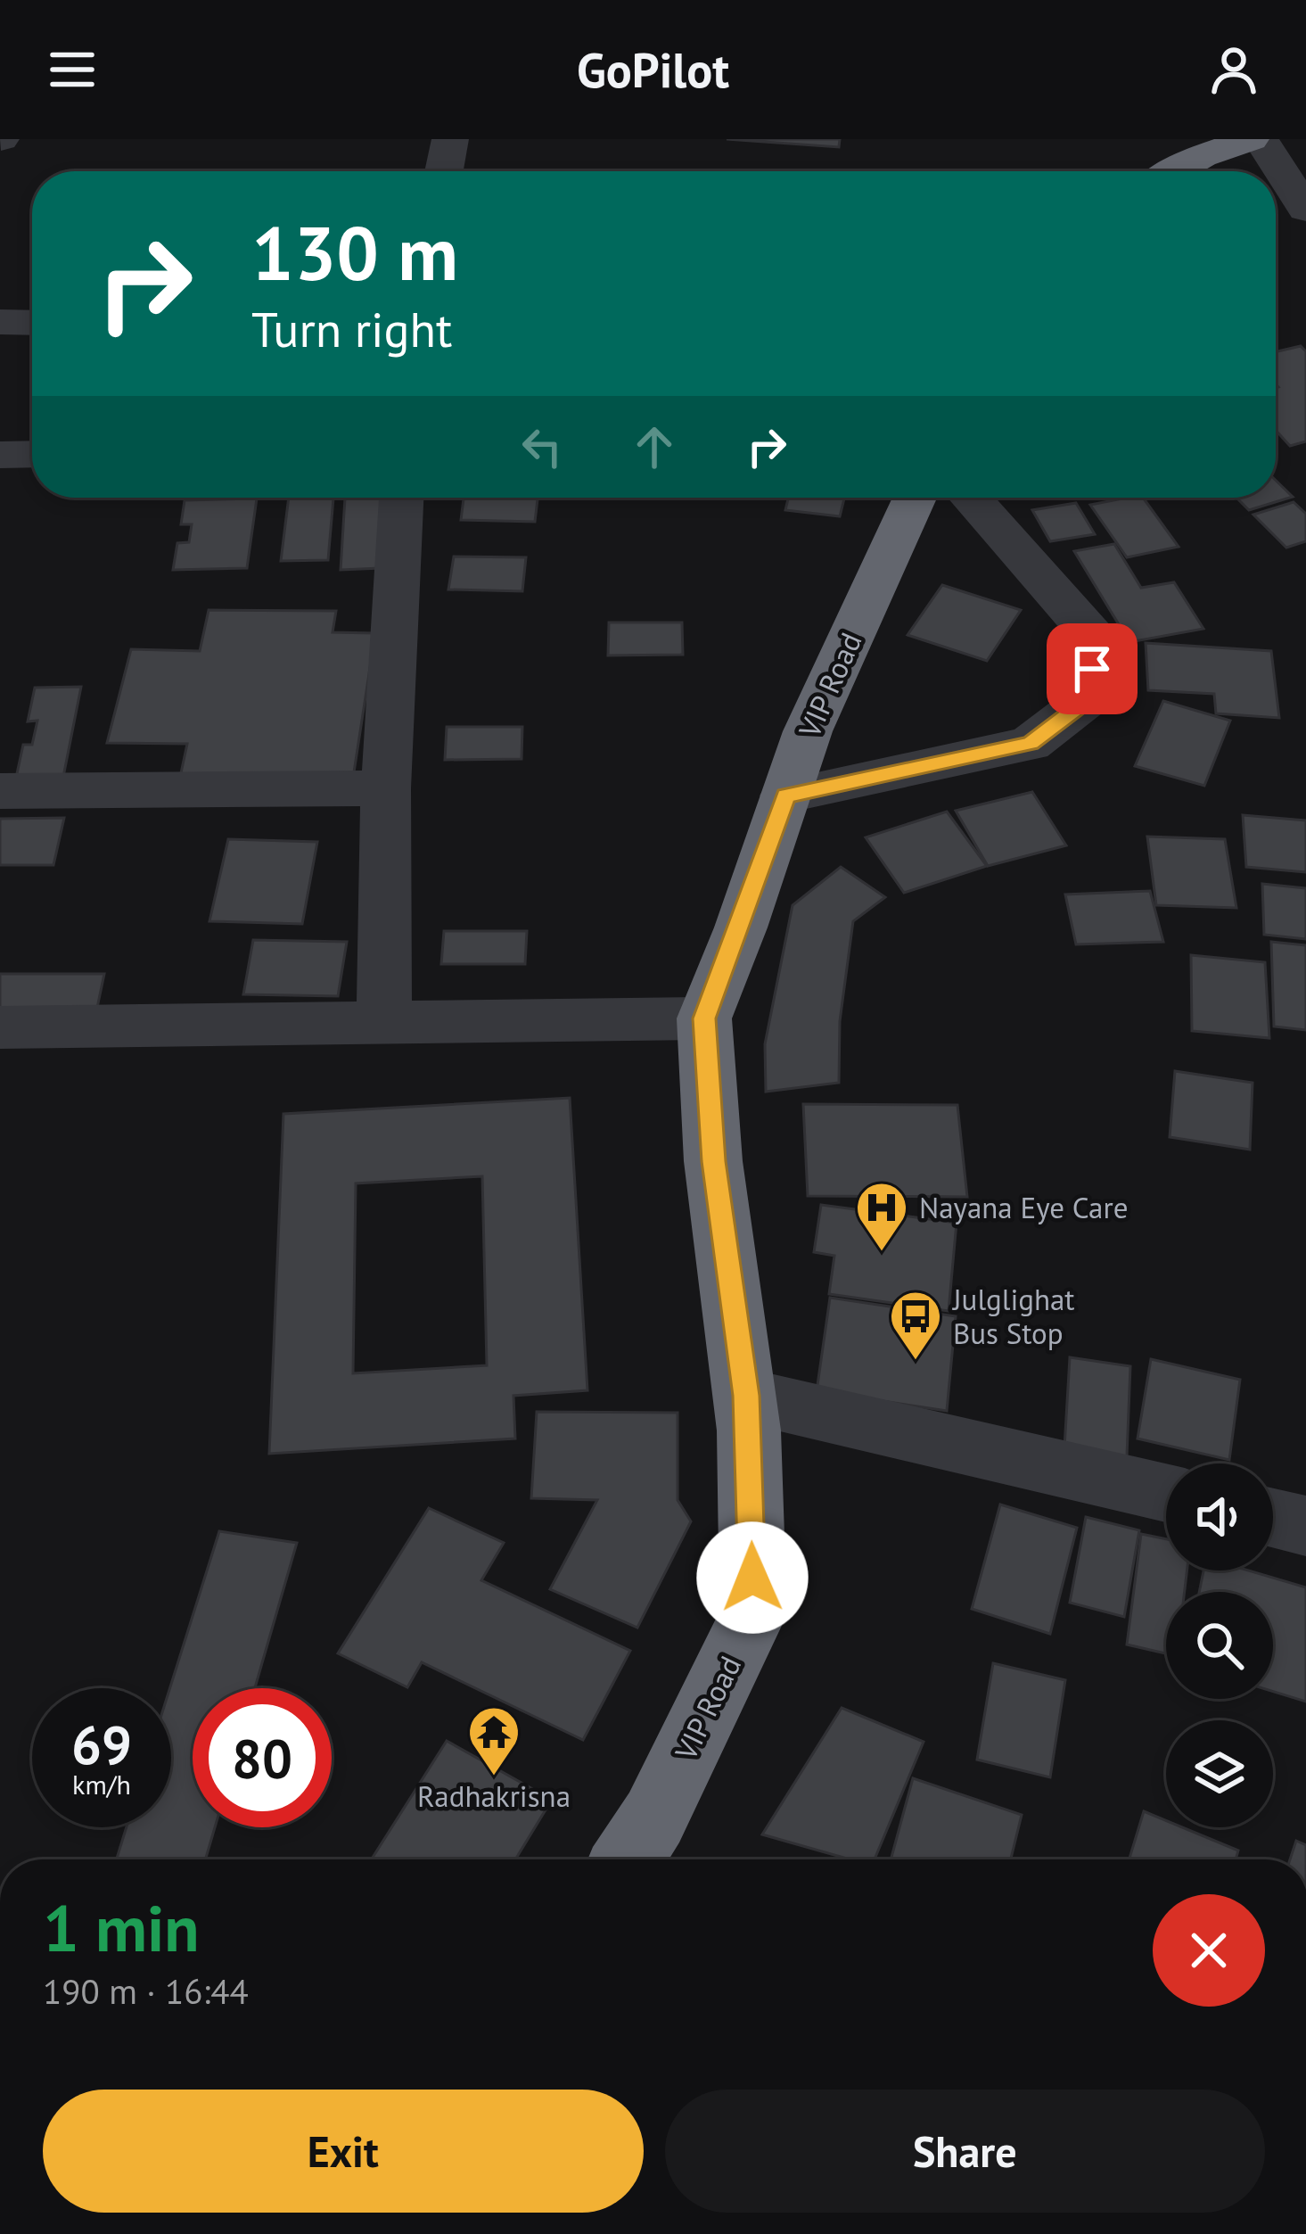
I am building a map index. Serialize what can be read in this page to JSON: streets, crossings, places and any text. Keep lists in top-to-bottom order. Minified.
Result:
{"streets":{"highway":["VIP Road"]},"places":{"hospital":["Nayana Eye Care"],"bus stop":["Julglighat Bus Stop"],"temple":["Radhakrisna"]},"page":{"header":"GoPilot","turn":["130 m","Turn right"],"speed":"69 km/h","limit":"80","heading":["1 min","190 m · 16:44"],"buttons":["Exit","Share"]}}
